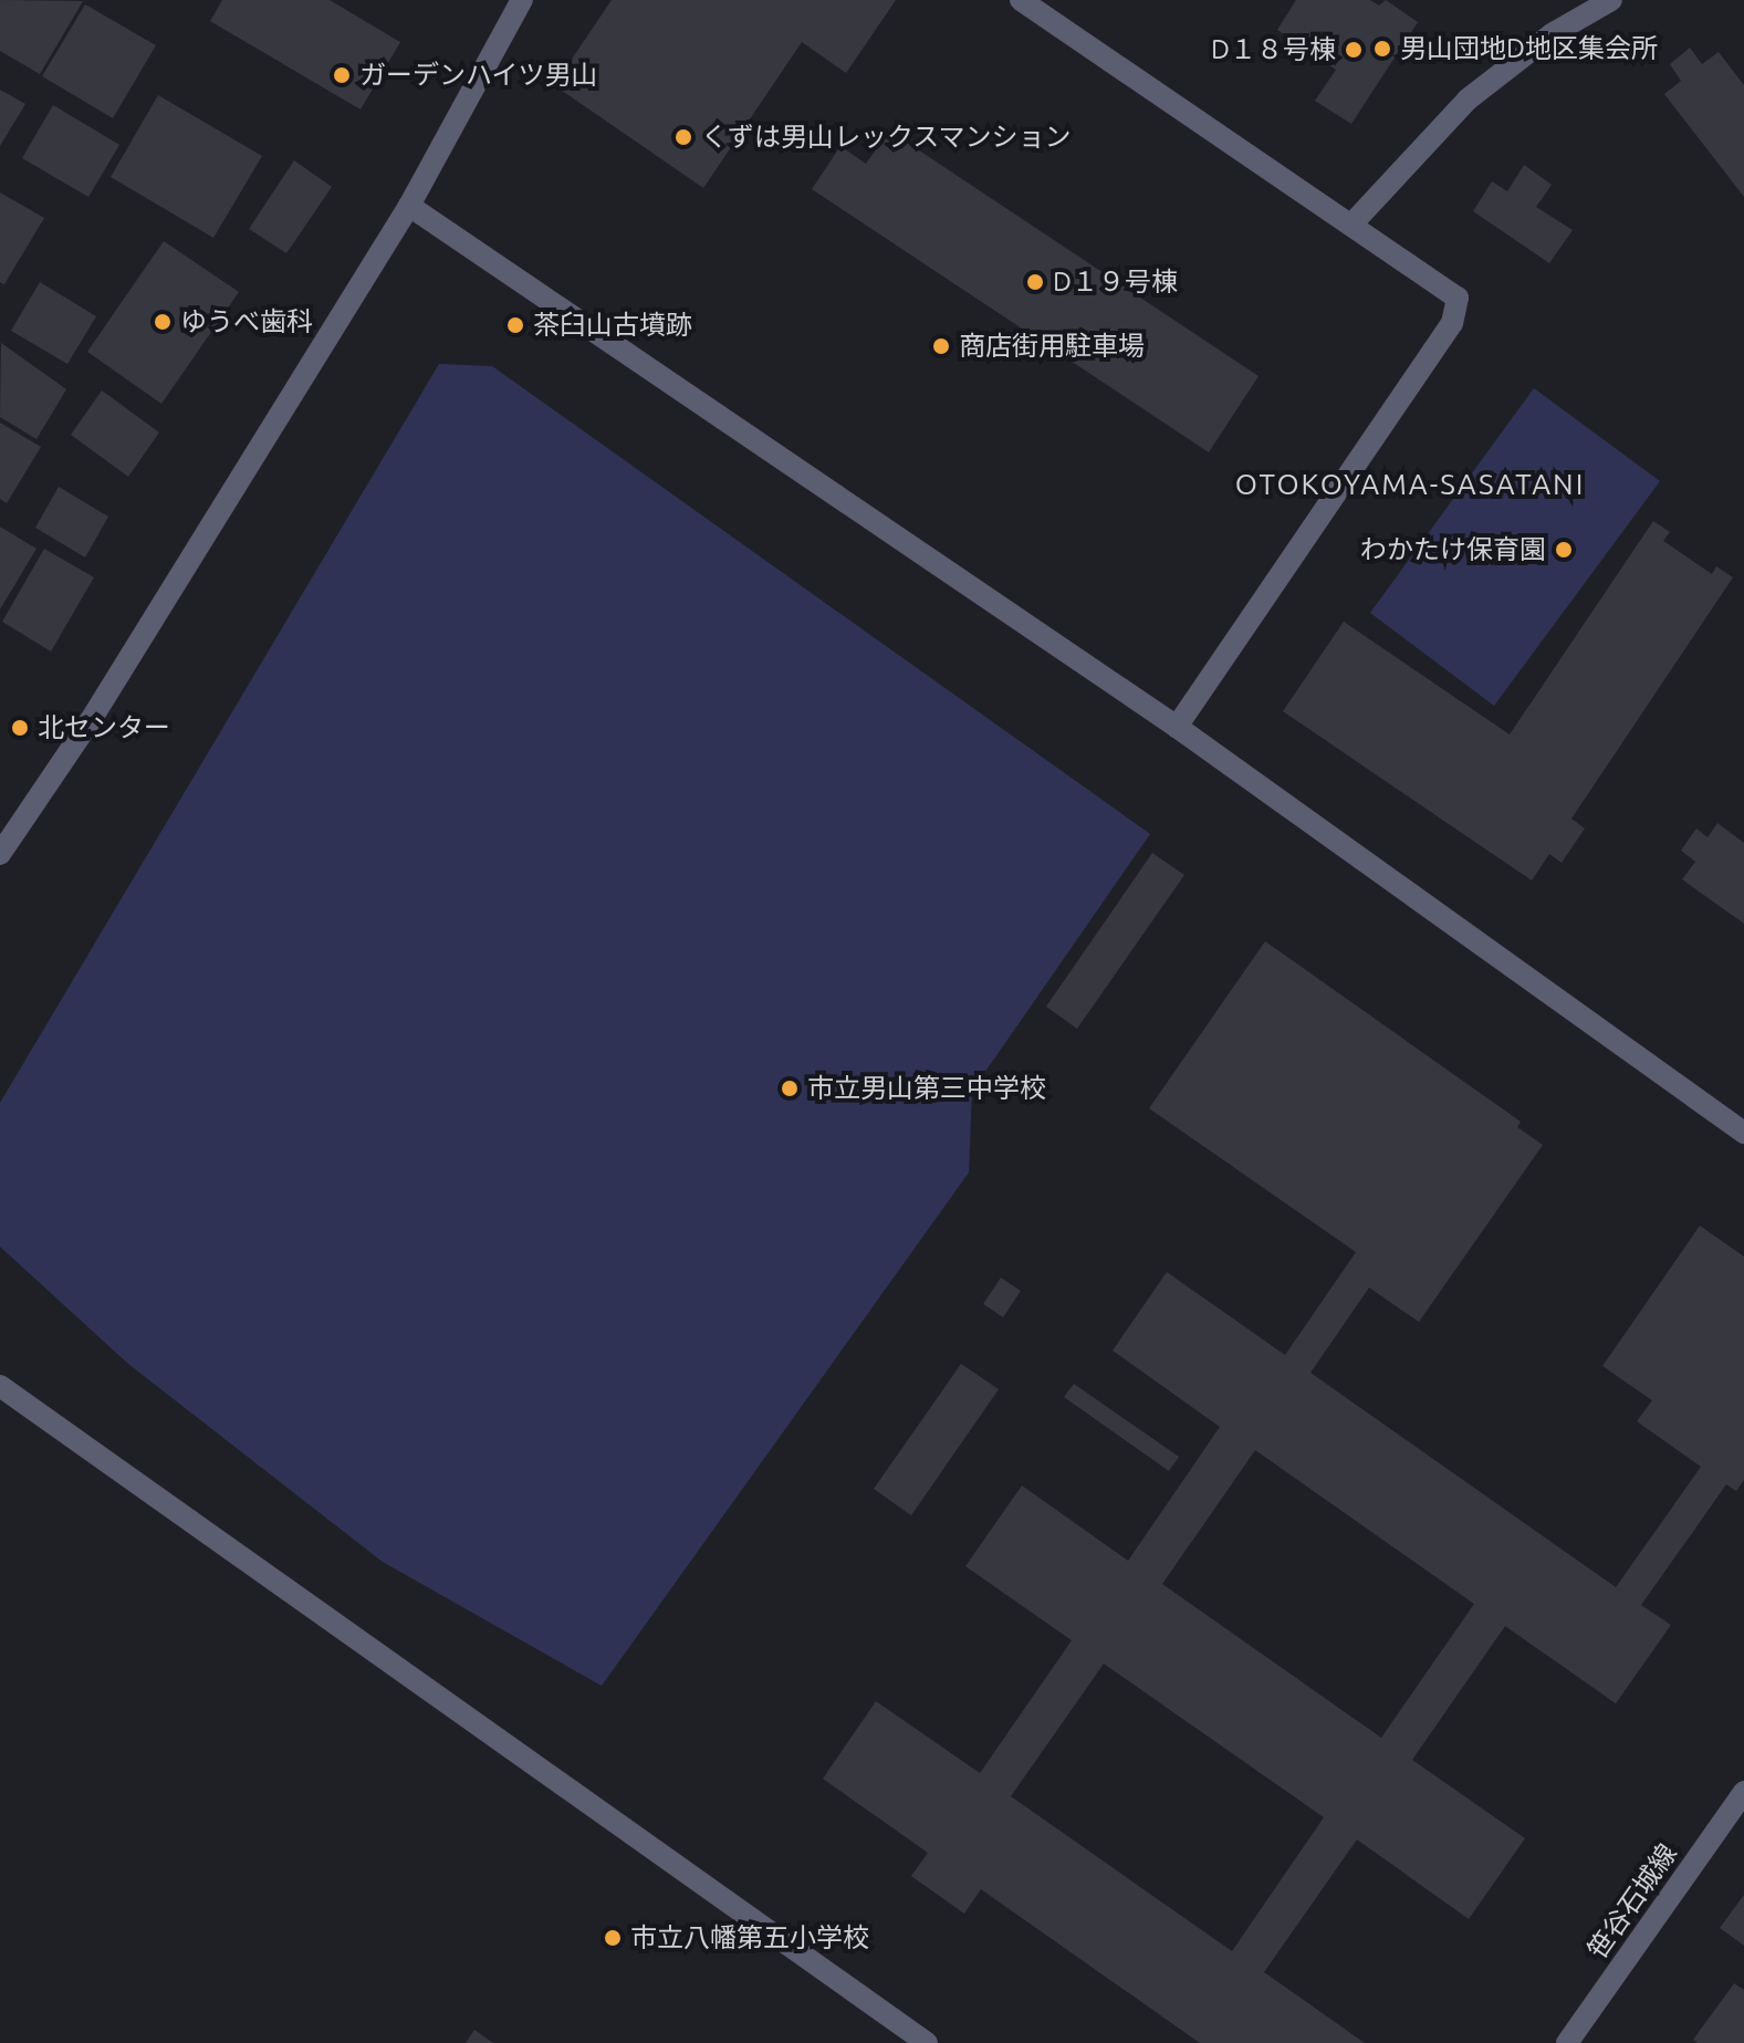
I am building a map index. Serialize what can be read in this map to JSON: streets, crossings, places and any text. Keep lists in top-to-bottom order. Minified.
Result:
{"streets":{"street":["笹谷石城線"]},"districts":["OTOKOYAMA-SASATANI"],"places":["男山団地D地区集会所","D１８号棟","ガーデンハイツ男山","くずは男山レックスマンション","D１９号棟","ゆうべ歯科","茶臼山古墳跡","商店街用駐車場","わかたけ保育園","北センター","市立男山第三中学校","市立八幡第五小学校"]}
